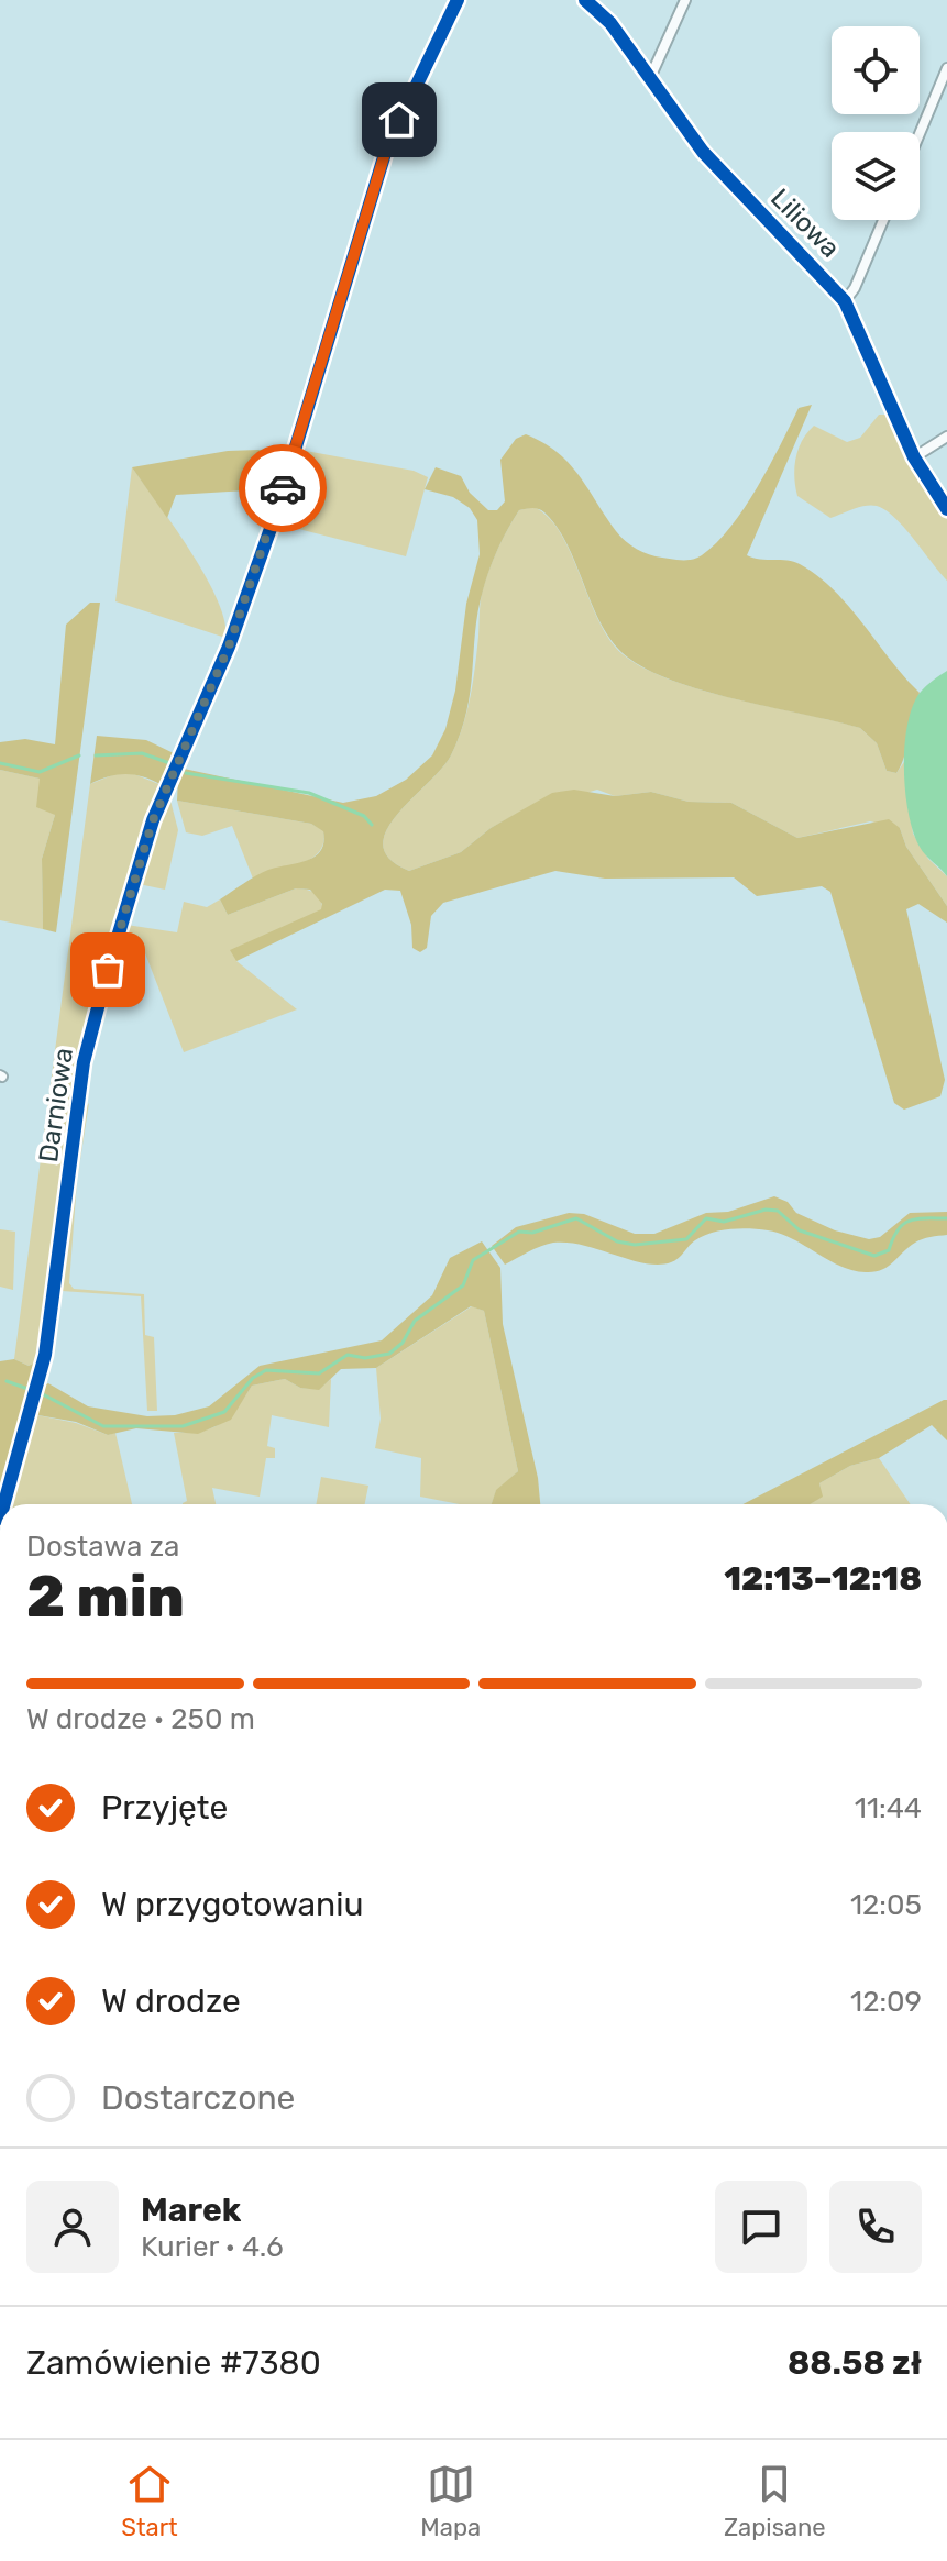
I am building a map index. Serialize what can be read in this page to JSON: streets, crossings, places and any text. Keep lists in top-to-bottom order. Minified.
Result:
{"streets":{"street":["Liliowa","Darniowa"]},"page":{"heading":["2 min","Dostawa za","12:13–12:18"],"panel":["Marek","Kurier · 4.6","Zamówienie #7380","88.58 zł"],"bar":"W drodze · 250 m","list":[["Przyjęte","11:44"],["W przygotowaniu","12:05"],["W drodze","12:09"],"Dostarczone"],"tabs":["Start","Mapa","Zapisane"]}}
